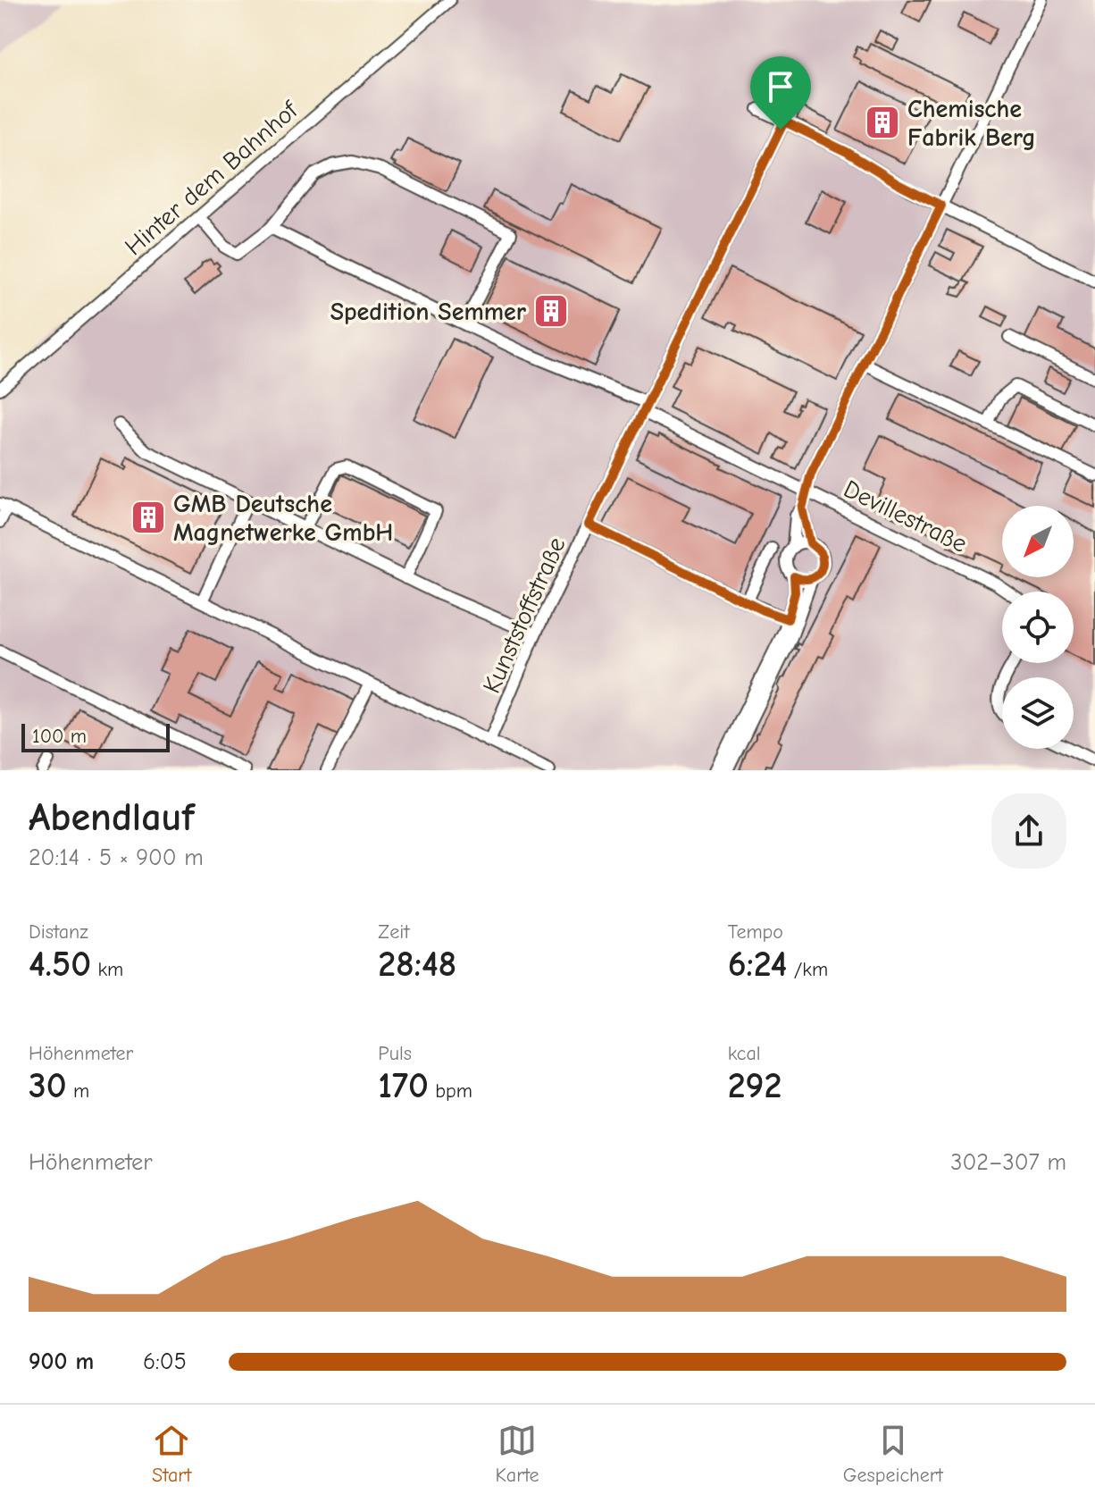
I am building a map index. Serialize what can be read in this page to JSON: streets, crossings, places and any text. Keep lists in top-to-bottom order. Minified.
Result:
{"streets":{"street":["Hinter dem Bahnhof","Devillestraße","Kunststoffstraße"]},"crossings":[["Devillestraße","Kunststoffstraße"]],"places":{"building":["Chemische Fabrik Berg","Spedition Semmer","GMB Deutsche Magnetwerke GmbH"]},"scale_bar":"100 m","north":"bottom left","page":{"scale":"100 m","heading":["Abendlauf","20:14 · 5 × 900 m"],"stats":[["Distanz","4.50 km"],["Zeit","28:48"],["Tempo","6:24 /km"],["Höhenmeter","30 m"],["Puls","170 bpm"],["kcal","292"]],"chart":["Höhenmeter","302–307 m"],"list":[{"name":"900 m","note":"6:05"}],"tabs":["Start","Karte","Gespeichert"]}}
